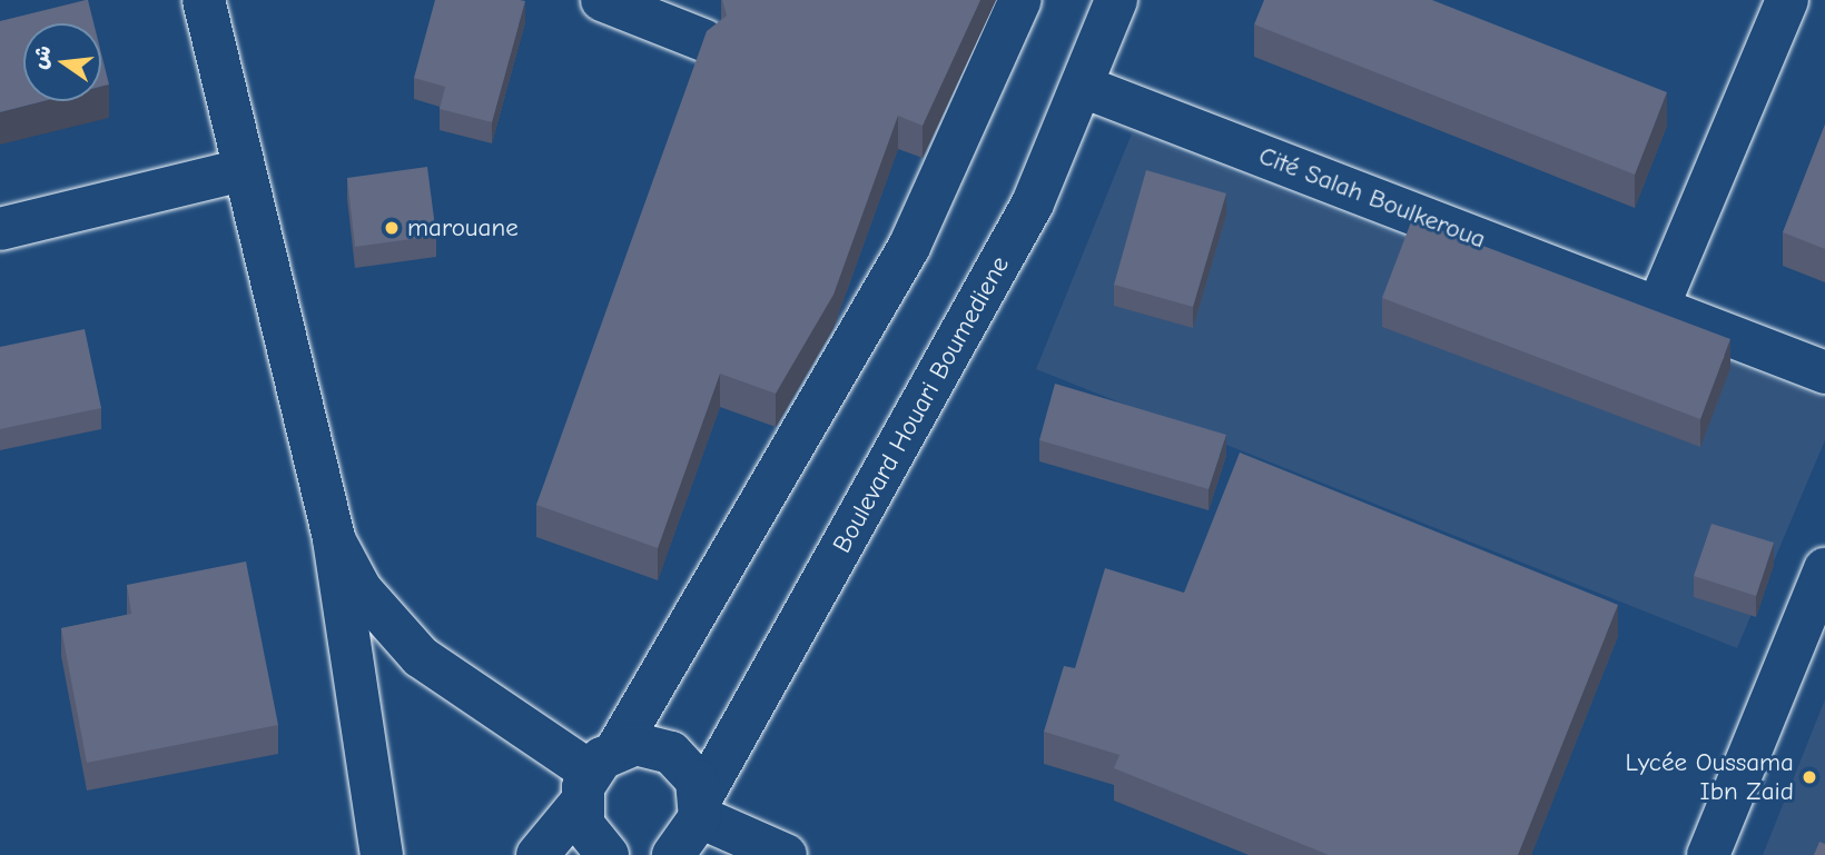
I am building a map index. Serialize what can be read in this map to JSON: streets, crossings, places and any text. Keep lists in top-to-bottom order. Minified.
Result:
{"streets":{"main road":["Cité Salah Boulkeroua","Boulevard Houari Boumediene"]},"crossings":[["Cité Salah Boulkeroua","Boulevard Houari Boumediene"]],"places":["marouane","Lycée Oussama Ibn Zaid"],"north":"left"}
